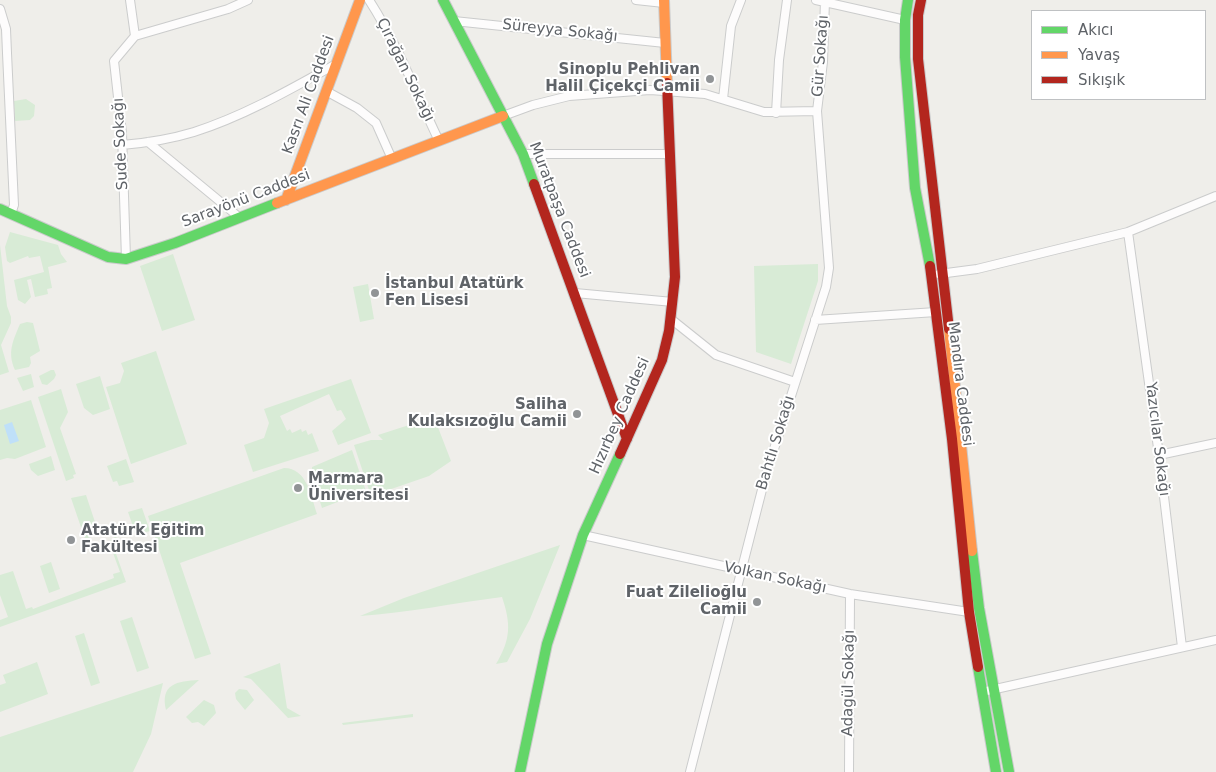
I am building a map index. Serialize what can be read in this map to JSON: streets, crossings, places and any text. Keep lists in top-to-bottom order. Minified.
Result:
{"streets":{"street":["Süreyya Sokağı","Gür Sokağı","Çırağan Sokağı","Kasrı Ali Caddesi","Sude Sokağı","Sarayönü Caddesi","Muratpaşa Caddesi","Mandıra Caddesi","Hızırbey Caddesi","Yazıcılar Sokağı","Bahtlı Sokağı","Volkan Sokağı","Adagül Sokağı"]},"crossings":[["Süreyya Sokağı","Muratpaşa Caddesi"],["Süreyya Sokağı","Hızırbey Caddesi"],["Gür Sokağı","Sarayönü Caddesi"],["Gür Sokağı","Muratpaşa Caddesi"],["Gür Sokağı","Hızırbey Caddesi"],["Gür Sokağı","Bahtlı Sokağı"],["Çırağan Sokağı","Sarayönü Caddesi"],["Kasrı Ali Caddesi","Sarayönü Caddesi"],["Sude Sokağı","Sarayönü Caddesi"],["Sarayönü Caddesi","Muratpaşa Caddesi"],["Muratpaşa Caddesi","Hızırbey Caddesi"],["Mandıra Caddesi","Volkan Sokağı"],["Hızırbey Caddesi","Volkan Sokağı"],["Bahtlı Sokağı","Volkan Sokağı"],["Volkan Sokağı","Adagül Sokağı"]],"places":["Sinoplu Pehlivan Halil Çiçekçi Camii","İstanbul Atatürk Fen Lisesi","Saliha Kulaksızoğlu Camii","Marmara Üniversitesi","Atatürk Eğitim Fakültesi","Fuat Zilelioğlu Camii"],"legend":["Akıcı","Yavaş","Sıkışık"]}
